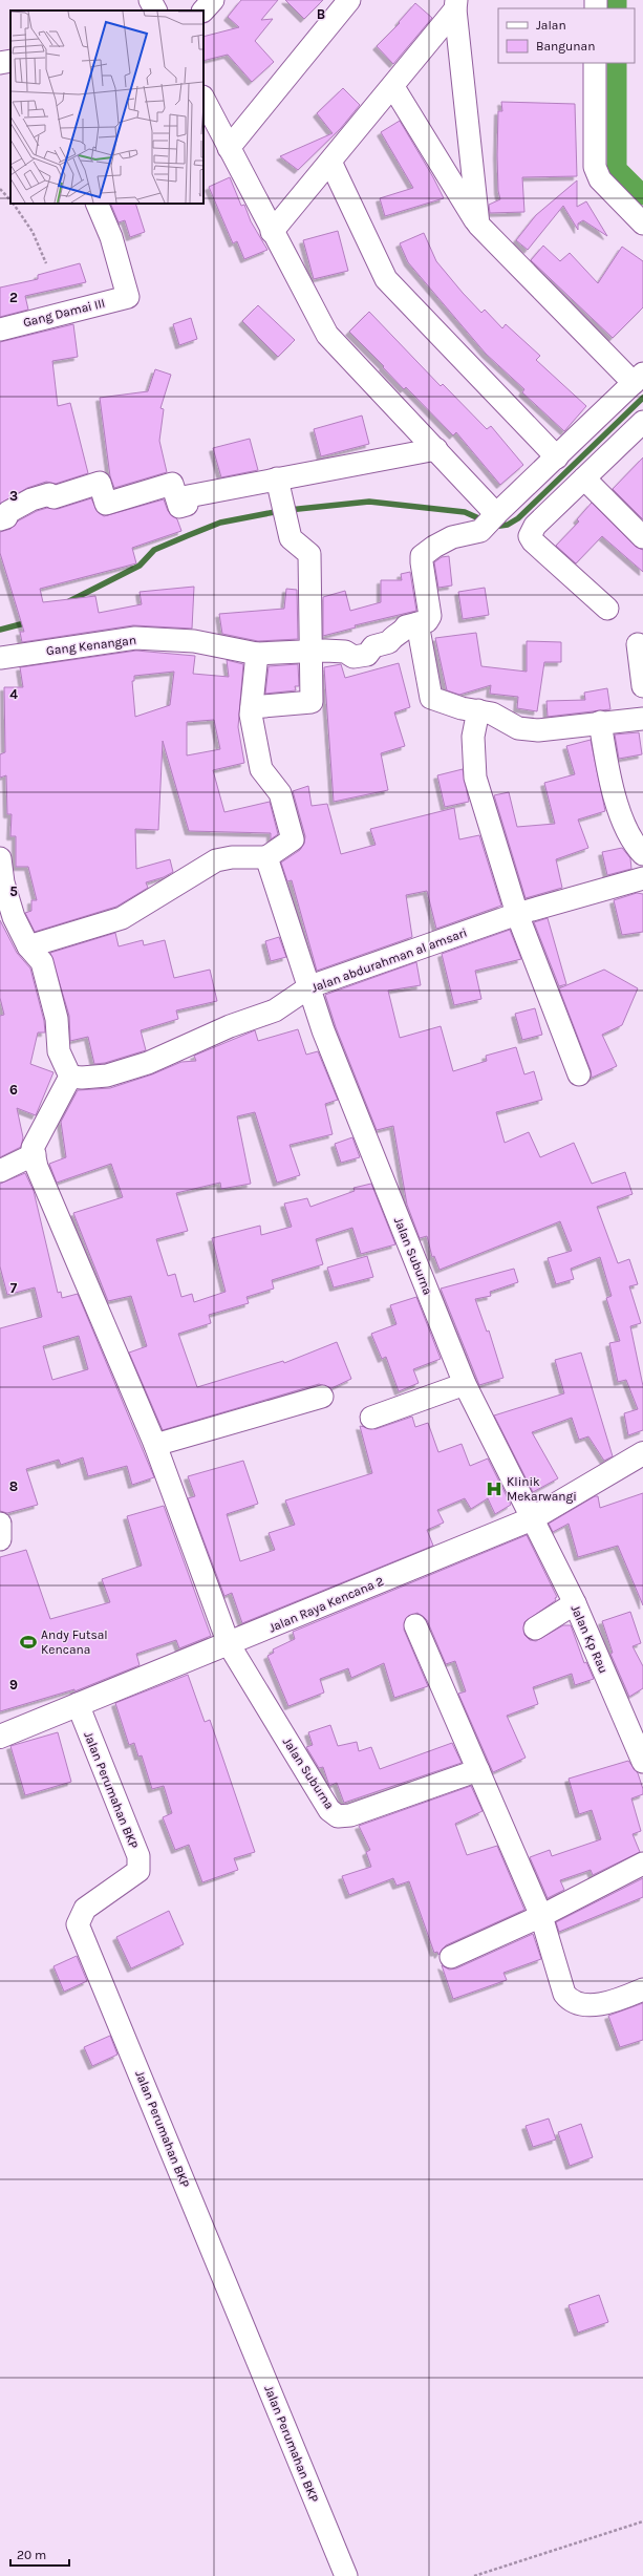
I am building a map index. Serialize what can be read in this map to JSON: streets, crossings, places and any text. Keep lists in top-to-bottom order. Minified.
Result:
{"streets":{"street":["Gang Damai III","Gang Kenangan","Jalan abdurahman al amsari","Jalan Suburna","Jalan Raya Kencana 2","Jalan Kp Rau","Jalan Perumahan BKP"]},"crossings":[["Jalan abdurahman al amsari","Jalan Suburna"],["Jalan Suburna","Jalan Raya Kencana 2"],["Jalan Suburna","Jalan Kp Rau"],["Jalan Raya Kencana 2","Jalan Kp Rau"],["Jalan Raya Kencana 2","Jalan Perumahan BKP"]],"places":{"hospital":["Klinik Mekarwangi"],"sports":["Andy Futsal Kencana"]},"legend":["Jalan","Bangunan"],"scale_bar":"20 m","grid":{"columns":["B"],"rows":["2","3","4","5","6","7","8","9"]}}
